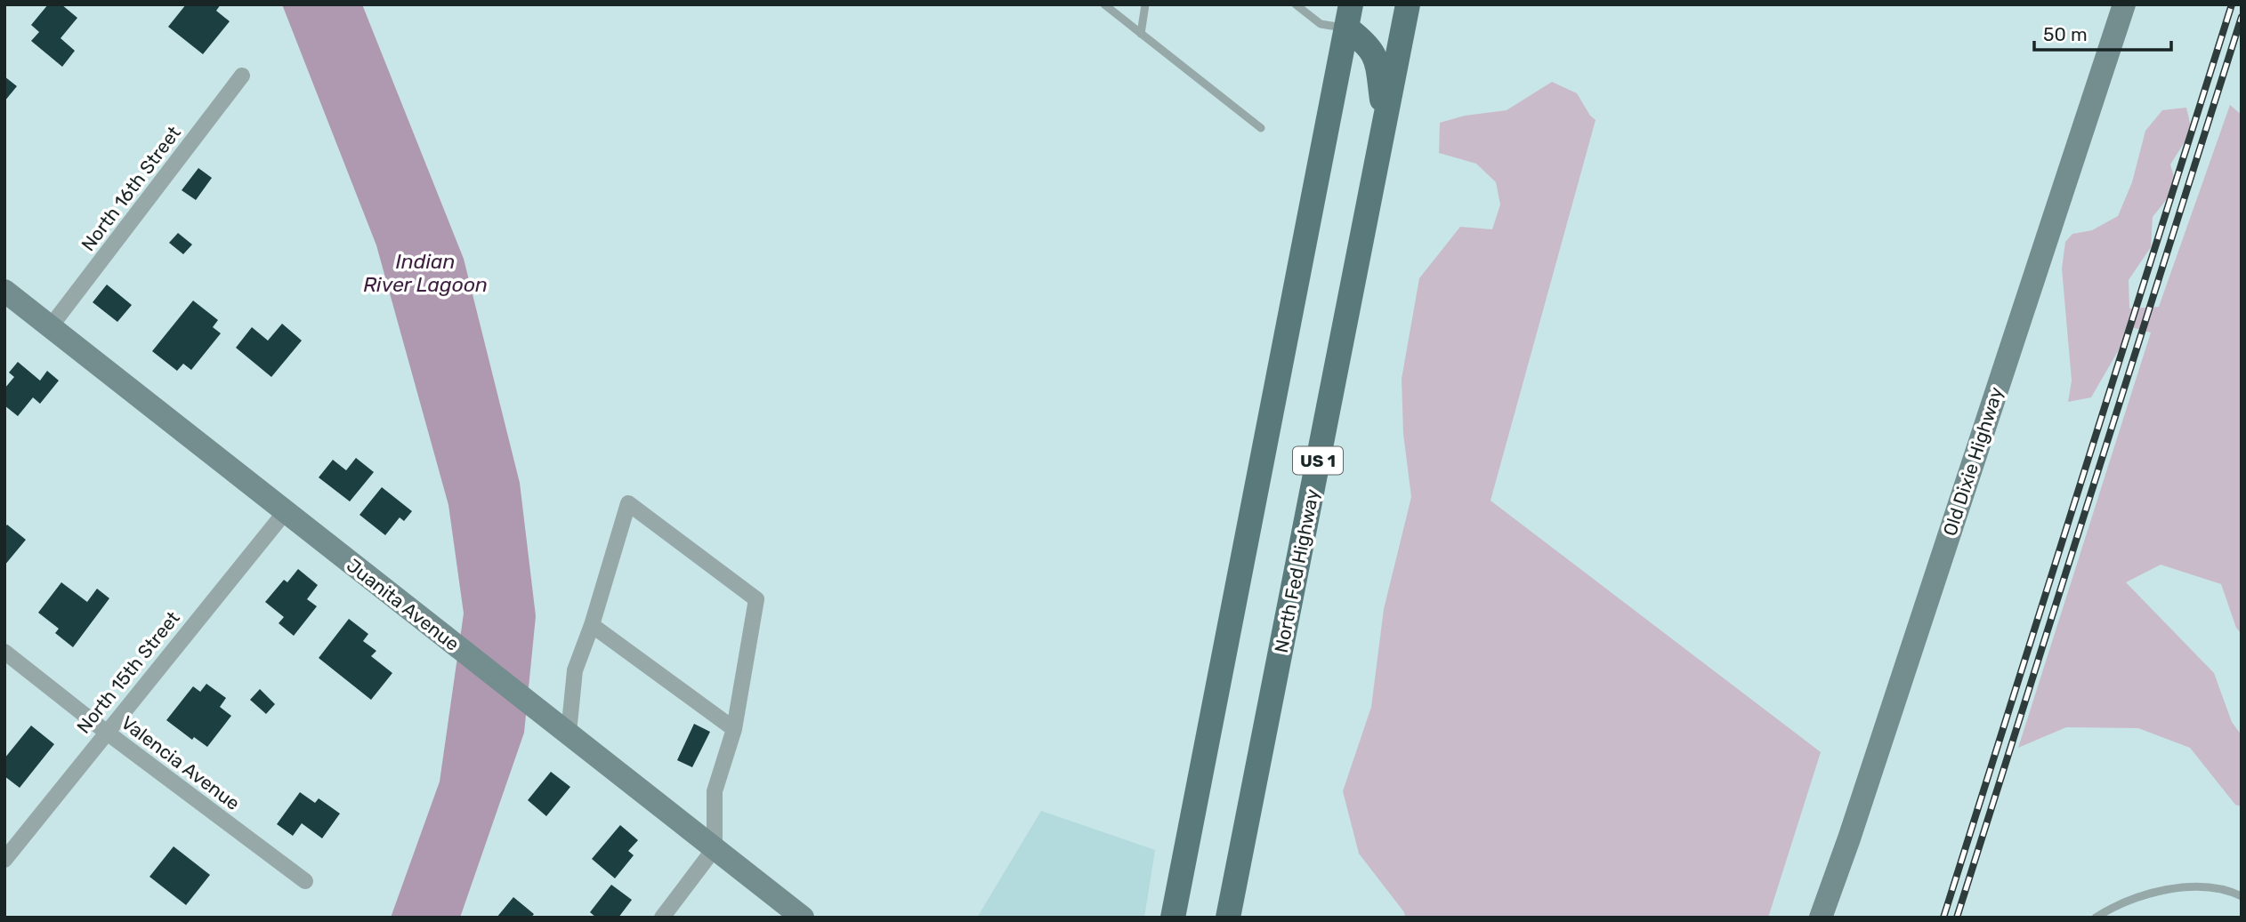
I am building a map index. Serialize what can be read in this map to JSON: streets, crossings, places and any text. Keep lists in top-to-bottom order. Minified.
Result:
{"streets":{"main road":["US 1","North Fed Highway"],"street":["North 16th Street","Old Dixie Highway","Juanita Avenue","North 15th Street","Valencia Avenue"]},"crossings":[["North 16th Street","Juanita Avenue"],["Juanita Avenue","North 15th Street"],["North 15th Street","Valencia Avenue"]],"water":["Indian River Lagoon"],"scale_bar":"50 m"}
